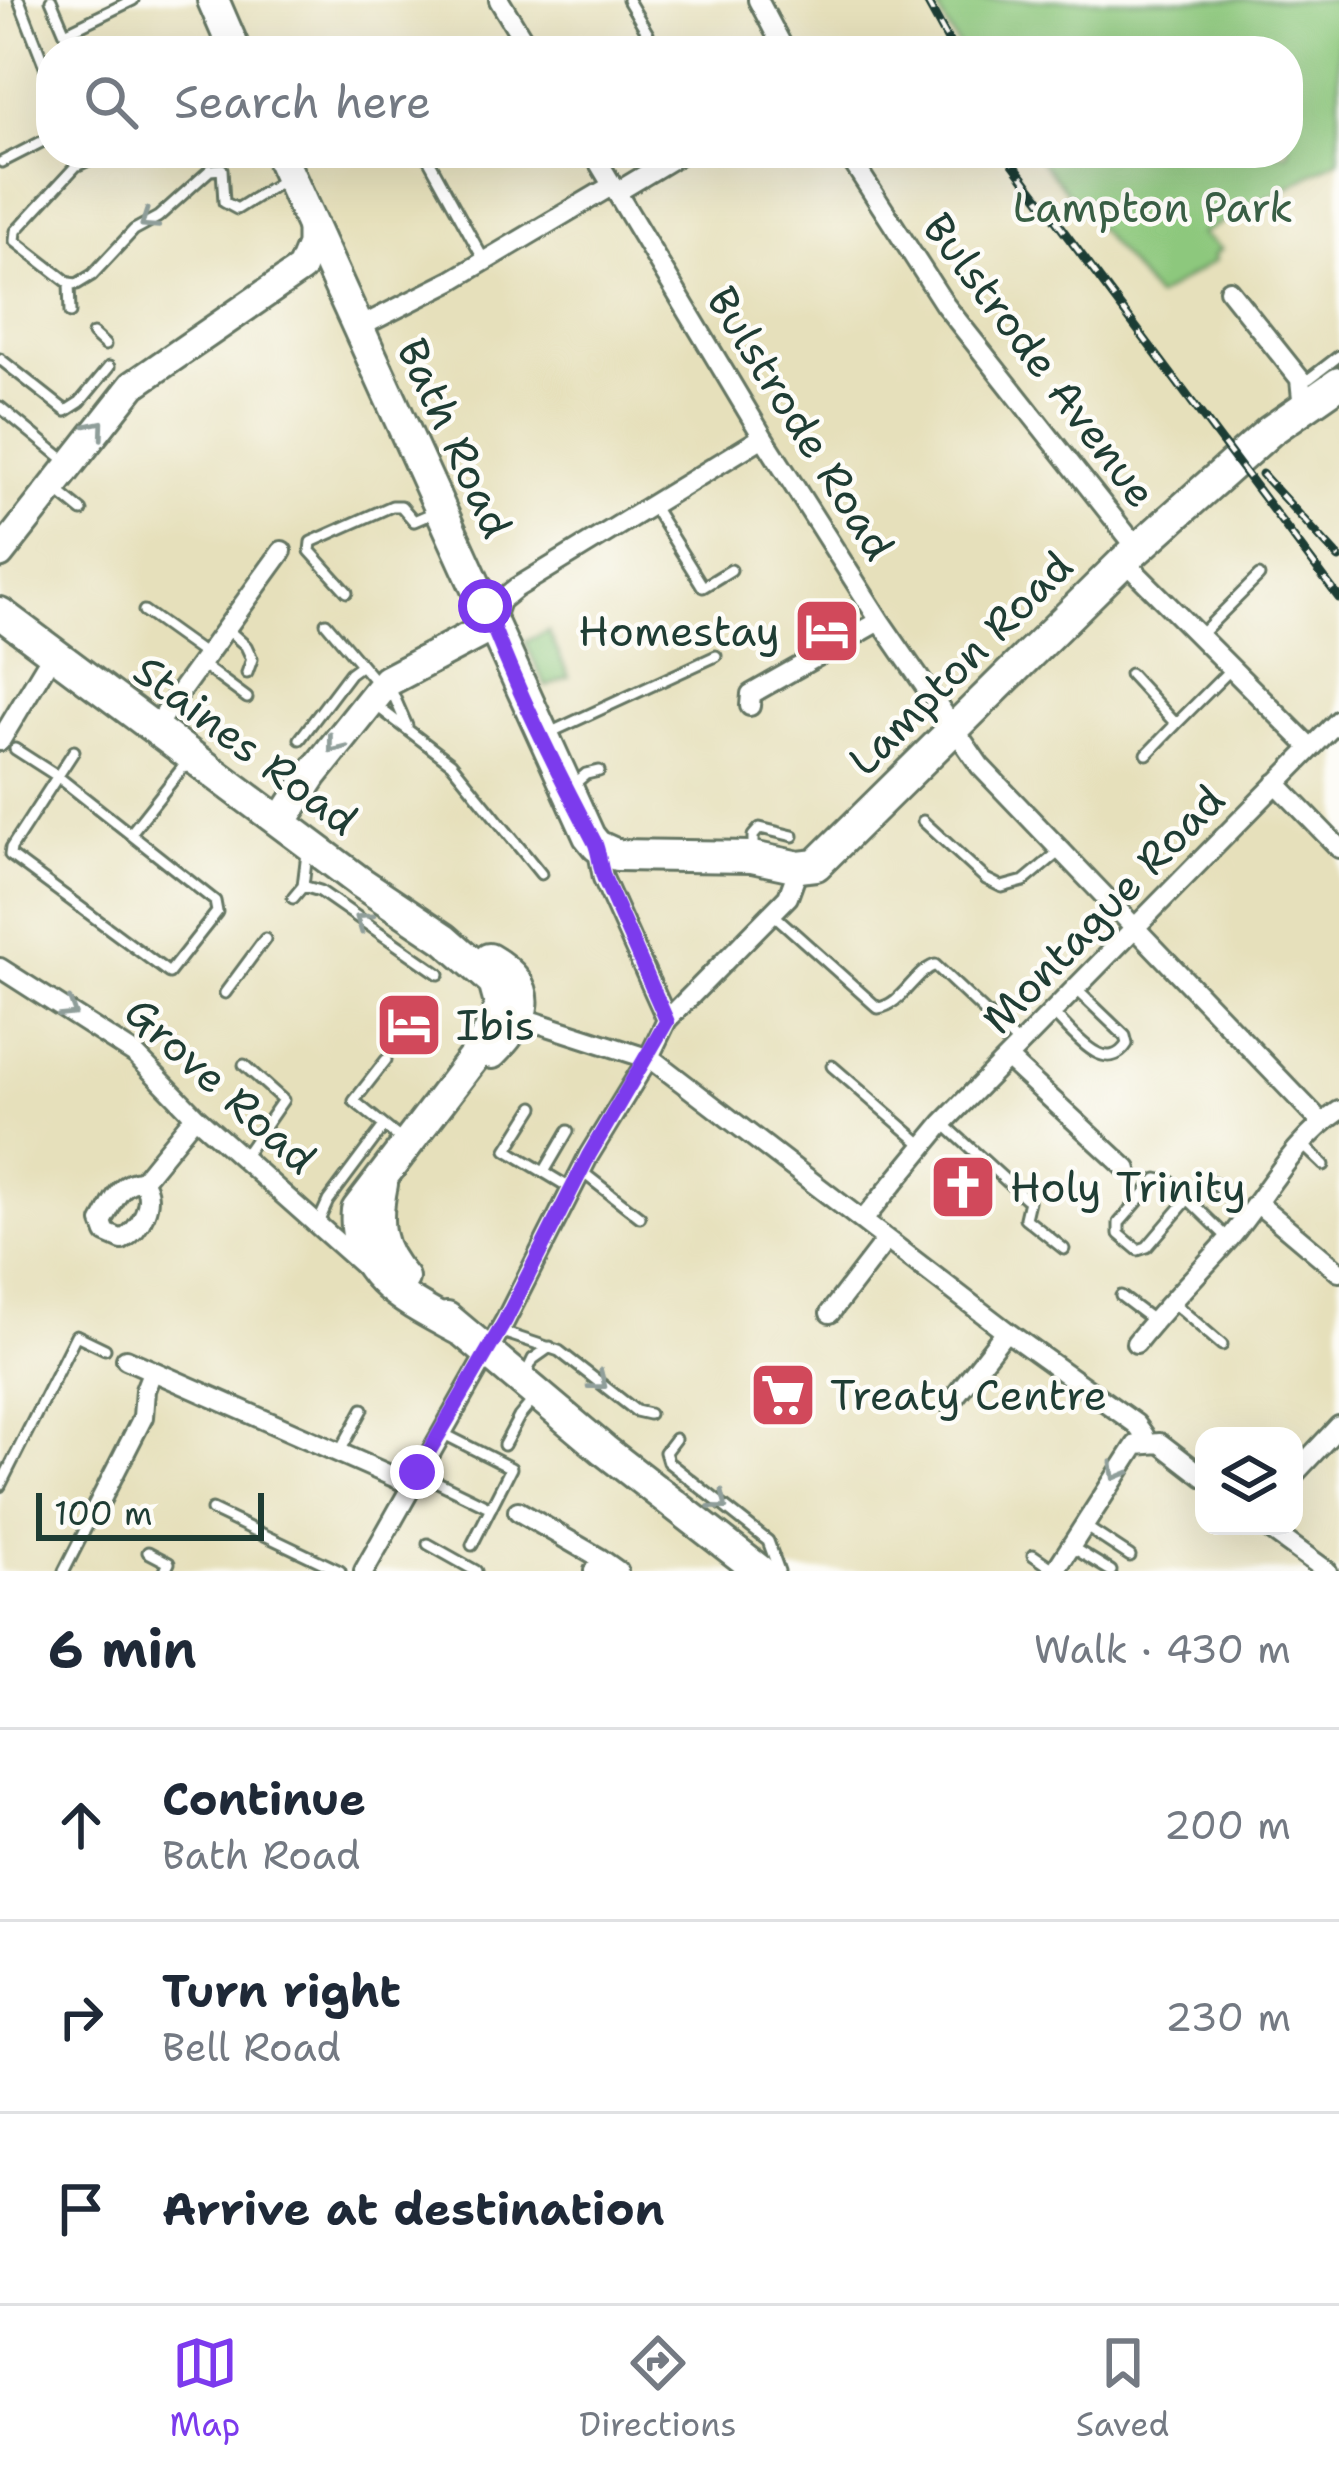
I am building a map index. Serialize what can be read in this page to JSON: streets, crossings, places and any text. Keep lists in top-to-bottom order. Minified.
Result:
{"streets":{"main road":["Bath Road","Lampton Road","Staines Road"],"street":["Bulstrode Avenue","Bulstrode Road","Montague Road","Grove Road"]},"crossings":[["Bulstrode Avenue","Lampton Road"],["Bulstrode Avenue","Montague Road"],["Bulstrode Road","Lampton Road"],["Bulstrode Road","Montague Road"],["Staines Road","Grove Road"]],"one_way":["Grove Road"],"parks":["Lampton Park"],"places":{"hotel":["Homestay","Ibis"],"church":["Holy Trinity"],"supermarket":["Treaty Centre"]},"scale_bar":"100 m","page":{"search":"Search here","scale":"100 m","heading":["6 min","Walk · 430 m"],"list":[["Continue","Bath Road","200 m"],["Turn right","Bell Road","230 m"],"Arrive at destination"],"nav":["Map","Directions","Saved"]}}
